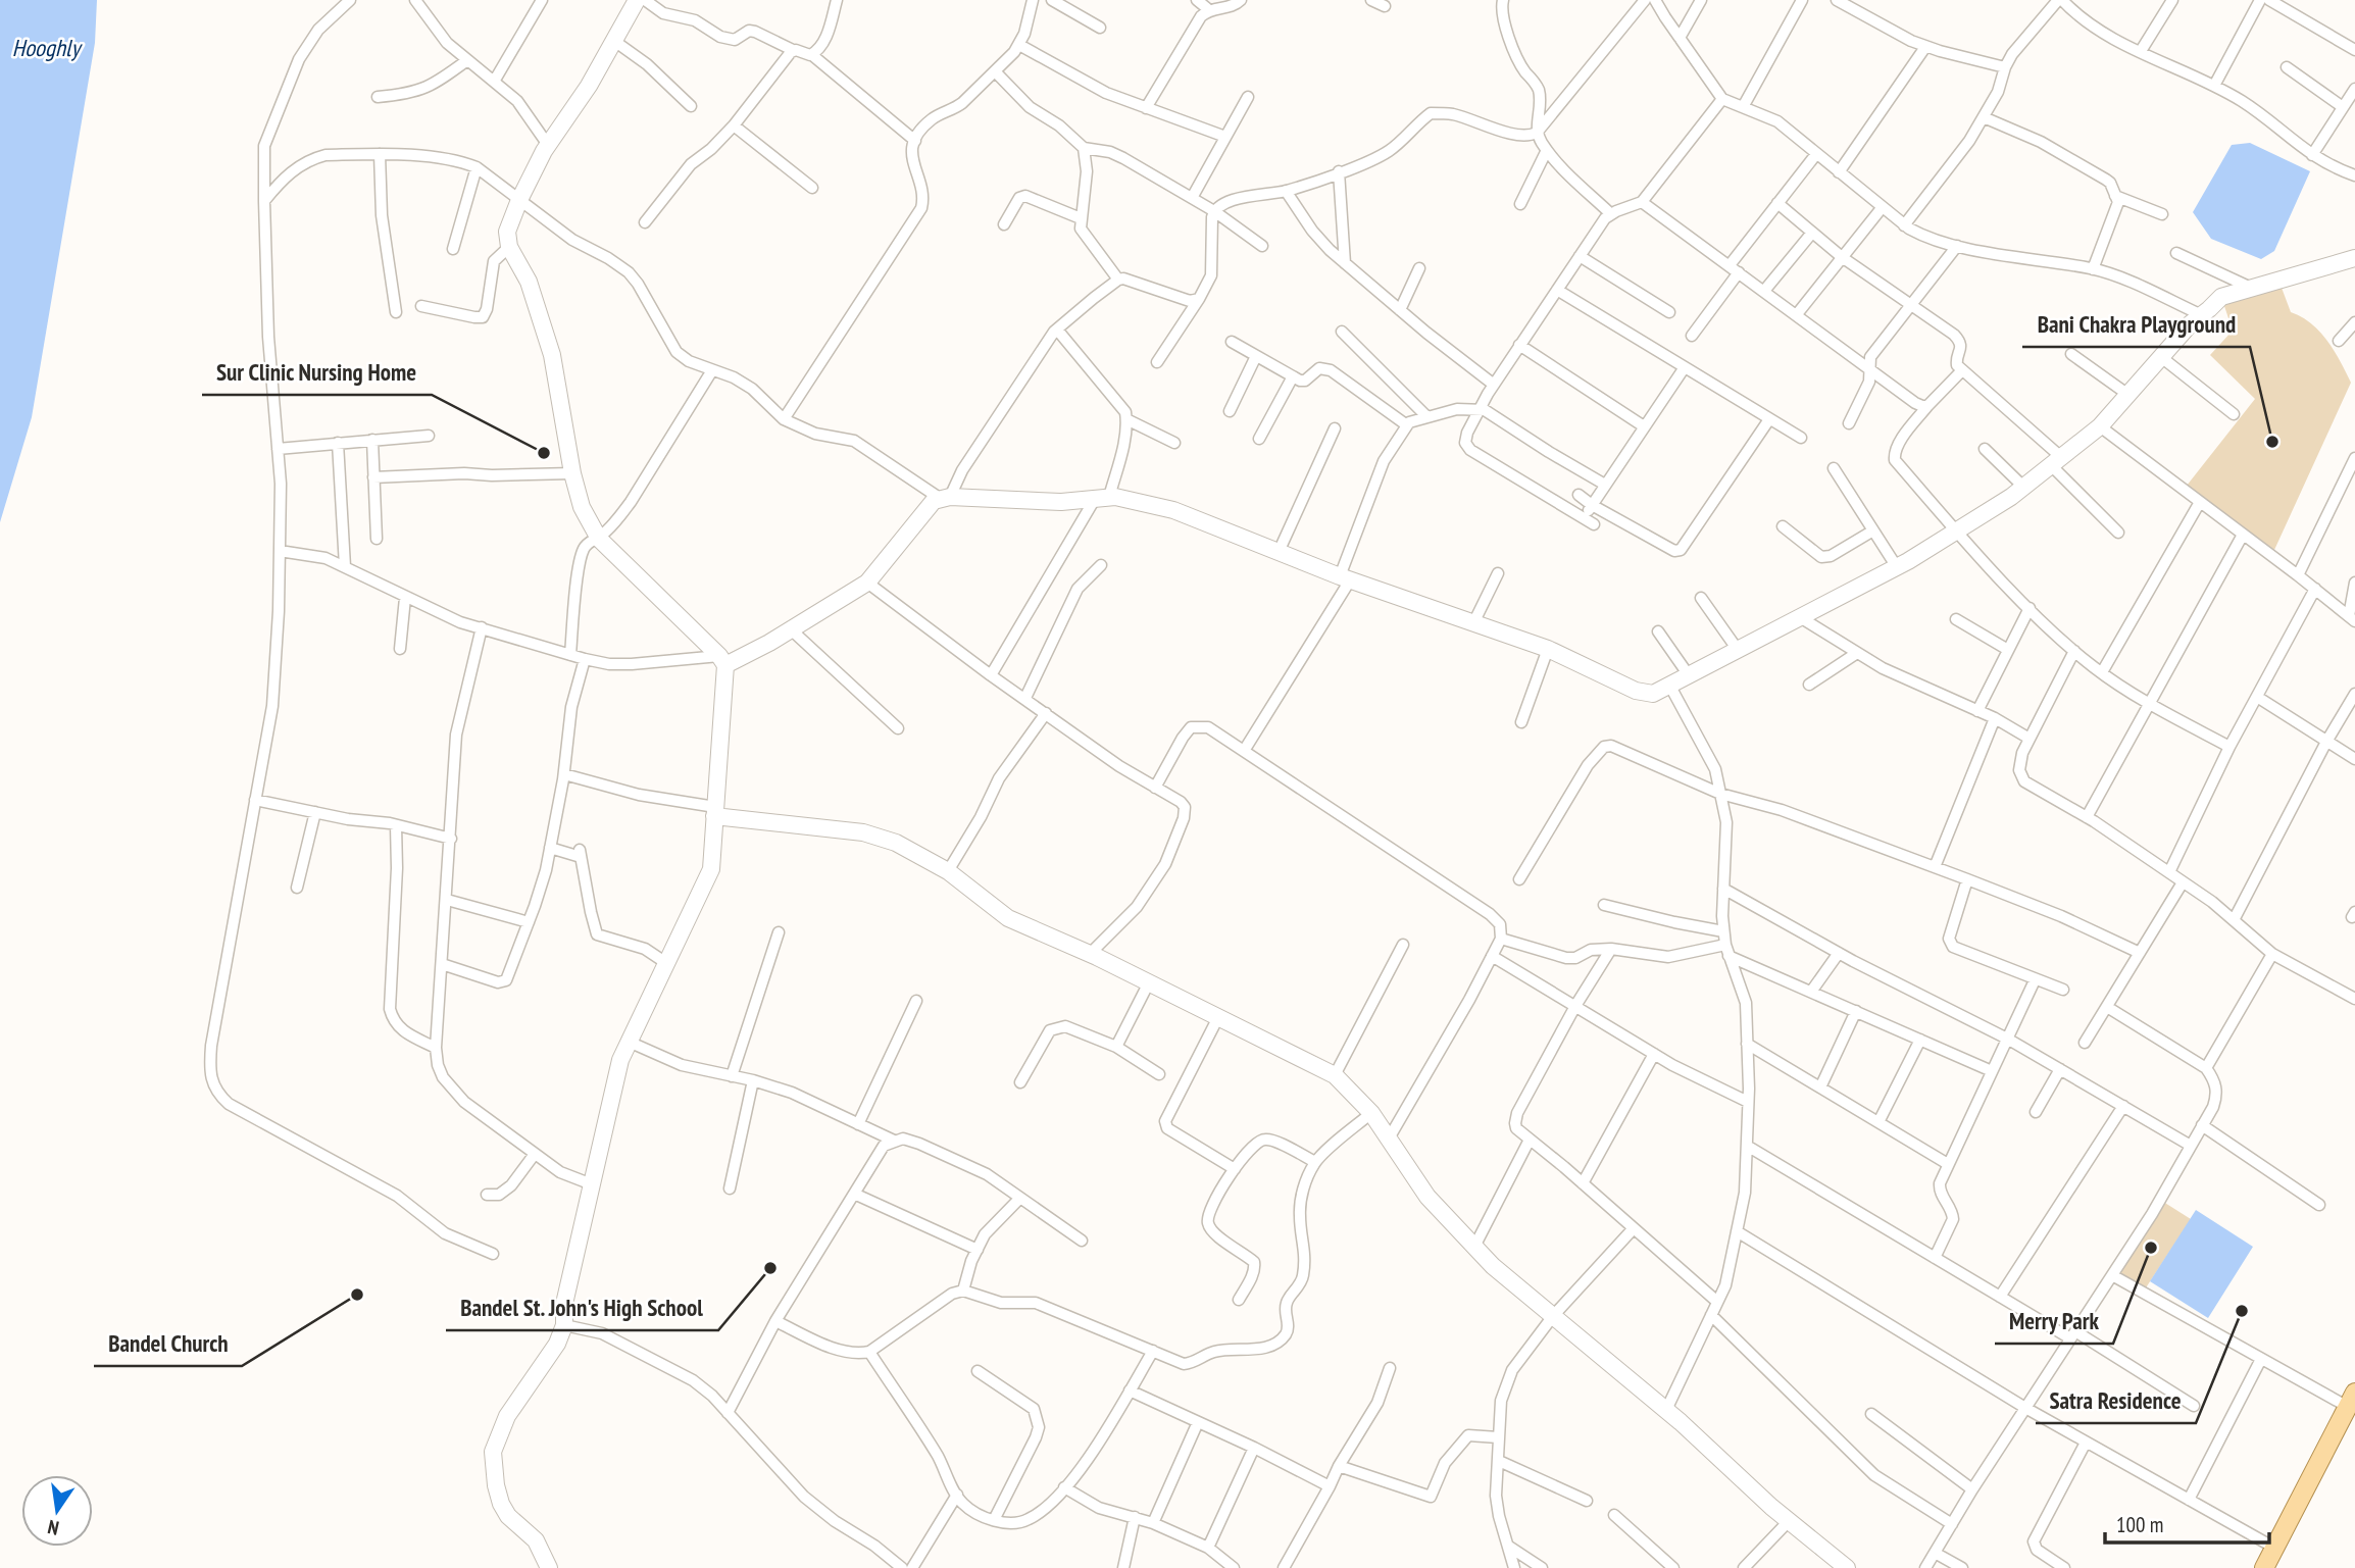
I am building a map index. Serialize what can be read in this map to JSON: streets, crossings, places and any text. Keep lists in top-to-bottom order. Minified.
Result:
{"water":["Hooghly"],"places":["Bani Chakra Playground","Sur Clinic Nursing Home","Merry Park","Bandel St. John's High School","Bandel Church","Satra Residence"],"scale_bar":"100 m","north":"bottom"}
